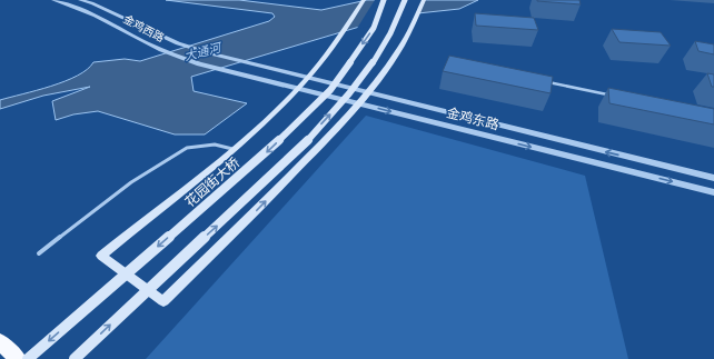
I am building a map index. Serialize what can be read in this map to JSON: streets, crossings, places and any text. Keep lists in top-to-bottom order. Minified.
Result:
{"streets":{"main road":["花园街大桥"],"street":["金鸡西路","金鸡东路"]},"crossings":[["金鸡西路","金鸡东路"]],"water":["大通河"]}
